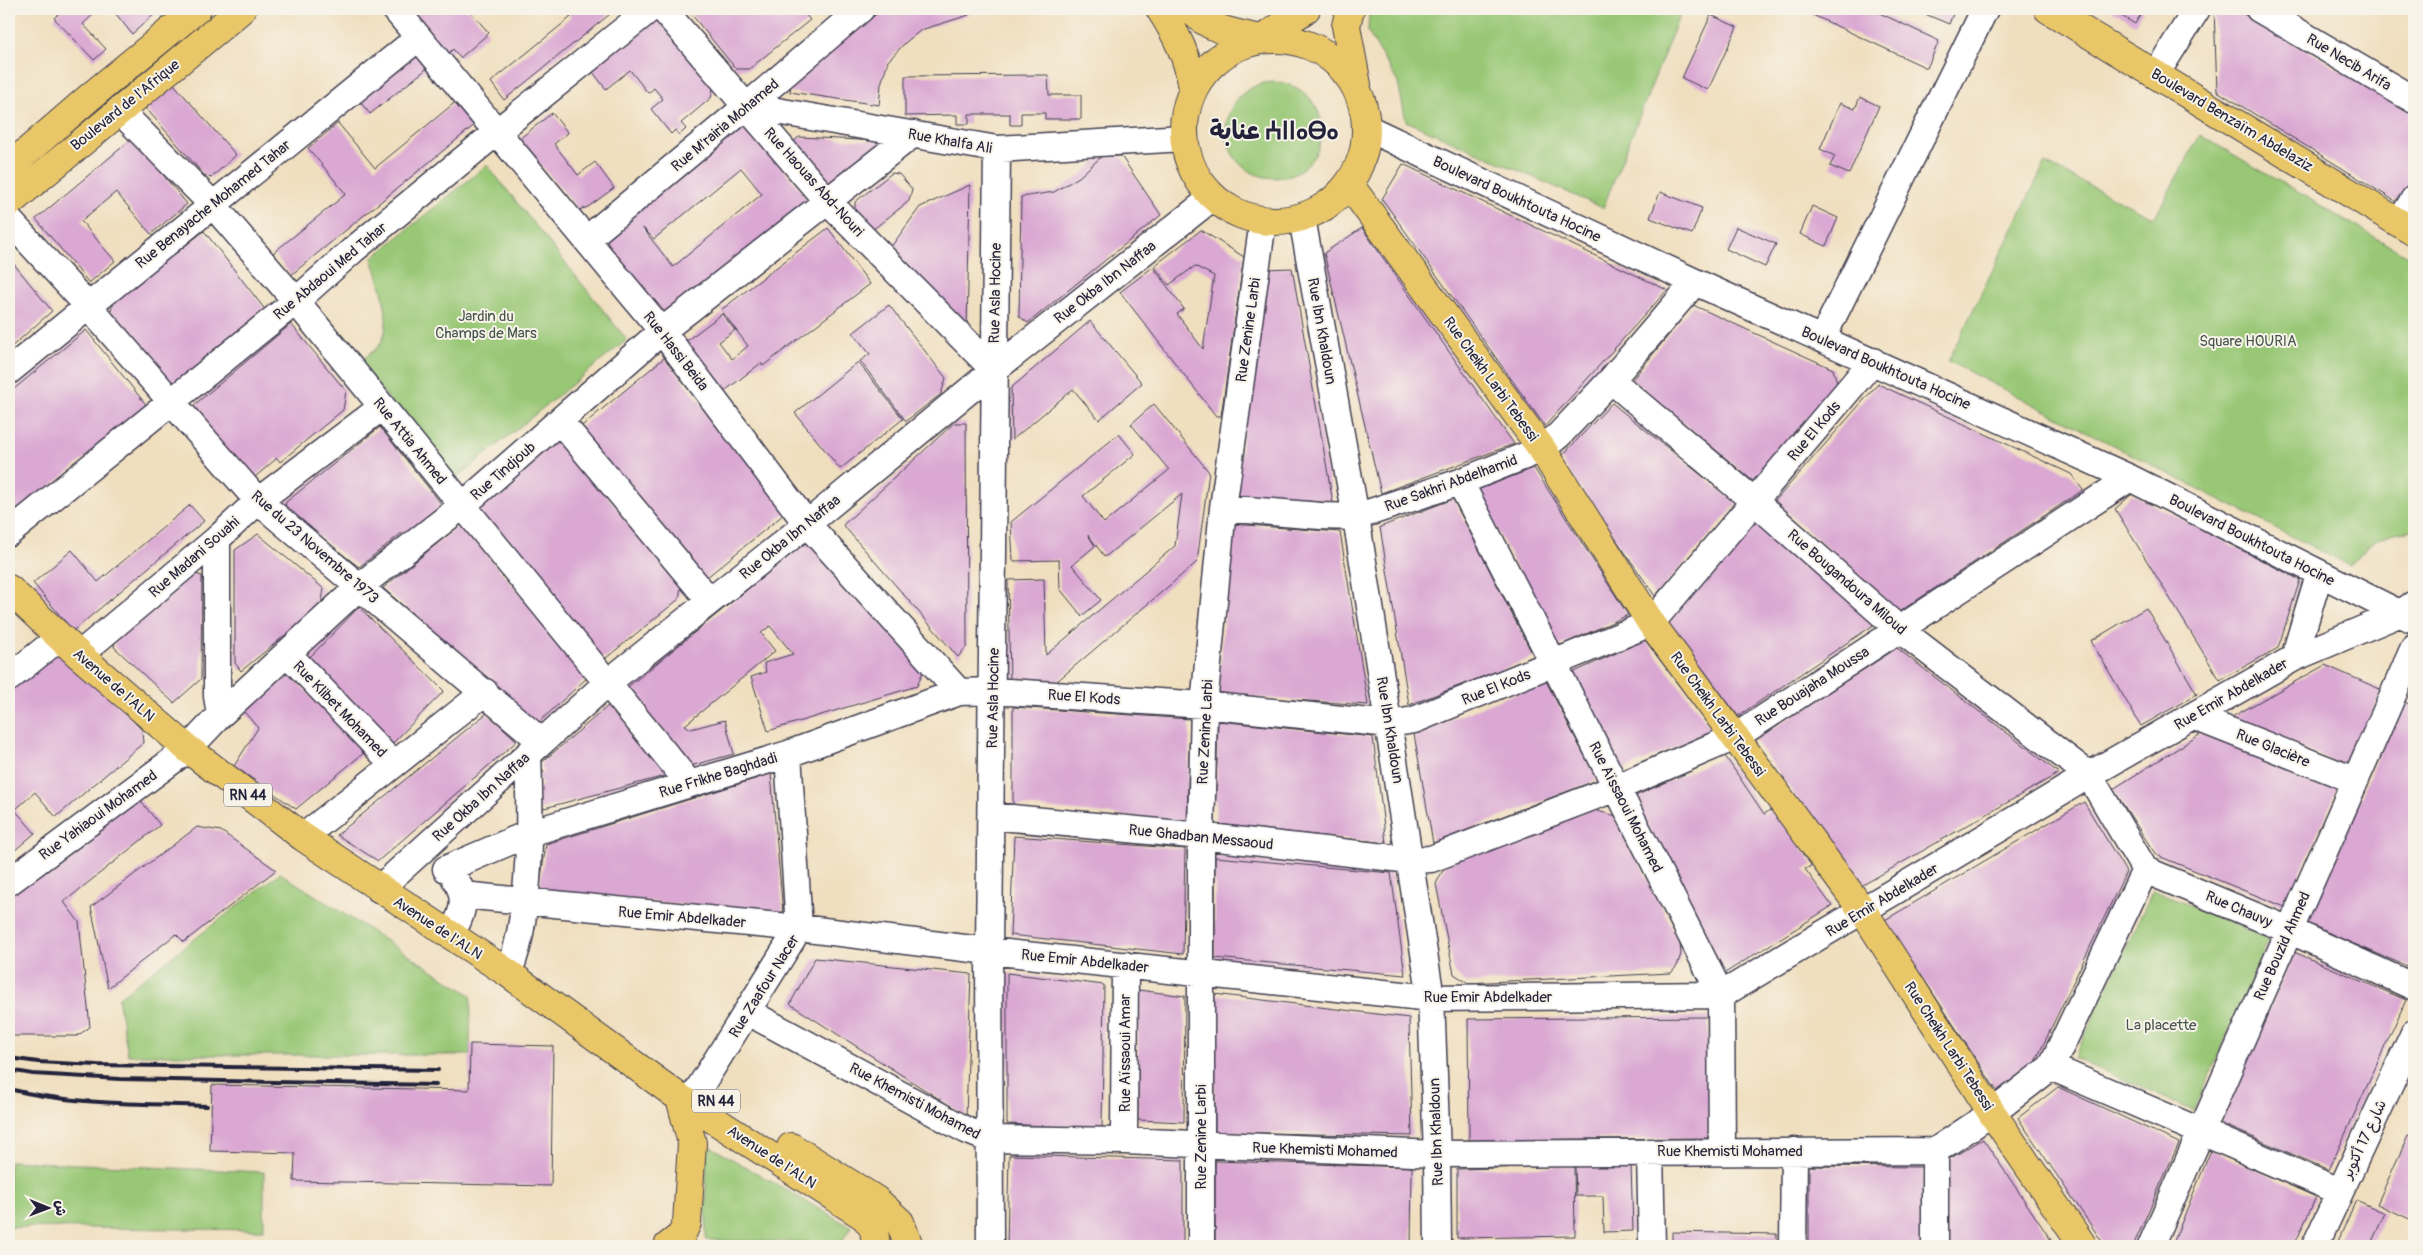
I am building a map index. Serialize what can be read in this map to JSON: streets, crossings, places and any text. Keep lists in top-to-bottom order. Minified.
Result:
{"streets":{"main road":["Boulevard de l'Afrique","Boulevard Benzaïm Abdelaziz","Rue Cheikh Larbi Tebessi","Avenue de l'ALN","RN 44"],"street":["Rue Necib Arifa","Rue M'rairia Mohamed","Rue Khalfa Ali","Rue Haouas Abd-Nouri","Boulevard Boukhtouta Hocine","Rue Benayache Mohamed Tahar","Rue Abdaoui Med Tahar","Rue Okba Ibn Naffaa","Rue Asla Hocine","Rue Zenine Larbi","Rue Ibn Khaldoun","Rue Hassi Beida","Rue El Kods","Rue Attia Ahmed","Rue Tindjoub","Rue Sakhri Abdelhamid","Rue du 23 Novembre 1973","Rue Madani Souahi","Rue Bougandoura Miloud","Rue Bouajaha Moussa","Rue Emir Abdelkader","Rue Klibet Mohamed","Rue Glacière","Rue Frikhe Baghdadi","Rue Aïssaoui Mohamed","Rue Yahiaoui Mohamed","Rue Ghadban Messaoud","Rue Chauvy","Rue Bouzid Ahmed","Rue Zaafour Nacer","Rue Aïssaoui Amar","Rue Khemisti Mohamed","شارع 17 أكتوبر"]},"crossings":[["Boulevard de l'Afrique","Rue Attia Ahmed"],["Rue M'rairia Mohamed","Rue Khalfa Ali"],["Rue M'rairia Mohamed","Rue Haouas Abd-Nouri"],["Rue M'rairia Mohamed","Rue Hassi Beida"],["Rue Khalfa Ali","Rue Haouas Abd-Nouri"],["Rue Khalfa Ali","Rue Asla Hocine"],["Rue Khalfa Ali","Rue Tindjoub"],["Rue Haouas Abd-Nouri","Rue Okba Ibn Naffaa"],["Rue Haouas Abd-Nouri","Rue Asla Hocine"],["Rue Haouas Abd-Nouri","Rue Tindjoub"],["Boulevard Boukhtouta Hocine","Rue El Kods"],["Boulevard Boukhtouta Hocine","Rue Sakhri Abdelhamid"],["Boulevard Boukhtouta Hocine","Rue Bouajaha Moussa"],["Boulevard Boukhtouta Hocine","Rue Emir Abdelkader"],["Rue Benayache Mohamed Tahar","Rue Hassi Beida"],["Rue Benayache Mohamed Tahar","Rue Attia Ahmed"],["Rue Benayache Mohamed Tahar","Rue du 23 Novembre 1973"],["Rue Abdaoui Med Tahar","Rue Hassi Beida"],["Rue Abdaoui Med Tahar","Rue Attia Ahmed"],["Rue Abdaoui Med Tahar","Rue du 23 Novembre 1973"],["Rue Okba Ibn Naffaa","Rue Asla Hocine"],["Rue Okba Ibn Naffaa","Rue Hassi Beida"],["Rue Okba Ibn Naffaa","Rue Attia Ahmed"],["Rue Okba Ibn Naffaa","Rue du 23 Novembre 1973"],["Rue Okba Ibn Naffaa","Avenue de l'ALN"],["Rue Asla Hocine","Rue El Kods"],["Rue Asla Hocine","Rue Emir Abdelkader"],["Rue Asla Hocine","Rue Frikhe Baghdadi"],["Rue Asla Hocine","Rue Ghadban Messaoud"],["Rue Asla Hocine","Rue Khemisti Mohamed"],["Rue Zenine Larbi","Rue El Kods"],["Rue Zenine Larbi","Rue Sakhri Abdelhamid"],["Rue Zenine Larbi","Rue Emir Abdelkader"],["Rue Zenine Larbi","Rue Ghadban Messaoud"],["Rue Zenine Larbi","Rue Khemisti Mohamed"],["Rue Ibn Khaldoun","Rue El Kods"],["Rue Ibn Khaldoun","Rue Sakhri Abdelhamid"],["Rue Ibn Khaldoun","Rue Bouajaha Moussa"],["Rue Ibn Khaldoun","Rue Emir Abdelkader"],["Rue Ibn Khaldoun","Rue Ghadban Messaoud"],["Rue Ibn Khaldoun","Rue Khemisti Mohamed"],["Rue Hassi Beida","Rue Tindjoub"],["Rue Hassi Beida","Rue Frikhe Baghdadi"],["Rue Cheikh Larbi Tebessi","Rue El Kods"],["Rue Cheikh Larbi Tebessi","Rue Sakhri Abdelhamid"],["Rue Cheikh Larbi Tebessi","Rue Bouajaha Moussa"],["Rue Cheikh Larbi Tebessi","Rue Emir Abdelkader"],["Rue El Kods","Rue Bougandoura Miloud"],["Rue El Kods","Rue Frikhe Baghdadi"],["Rue El Kods","Rue Aïssaoui Mohamed"],["Rue Attia Ahmed","Rue Tindjoub"],["Rue Attia Ahmed","Rue Madani Souahi"],["Rue Attia Ahmed","Rue Frikhe Baghdadi"],["Rue Tindjoub","Rue du 23 Novembre 1973"],["Rue Tindjoub","Avenue de l'ALN"],["Rue Tindjoub","Rue Klibet Mohamed"],["Rue Tindjoub","Rue Yahiaoui Mohamed"],["Rue Sakhri Abdelhamid","Rue Bougandoura Miloud"],["Rue Sakhri Abdelhamid","Rue Aïssaoui Mohamed"],["Rue du 23 Novembre 1973","Rue Madani Souahi"],["Rue du 23 Novembre 1973","Rue Klibet Mohamed"],["Rue Madani Souahi","Avenue de l'ALN"],["Rue Bougandoura Miloud","Rue Bouajaha Moussa"],["Rue Bougandoura Miloud","Rue Emir Abdelkader"],["Avenue de l'ALN","Rue Klibet Mohamed"],["Avenue de l'ALN","Rue Yahiaoui Mohamed"],["Avenue de l'ALN","Rue Zaafour Nacer"],["Rue Bouajaha Moussa","Rue Aïssaoui Mohamed"],["Rue Bouajaha Moussa","Rue Ghadban Messaoud"],["Rue Emir Abdelkader","Rue Glacière"],["Rue Emir Abdelkader","Rue Aïssaoui Mohamed"],["Rue Emir Abdelkader","Rue Zaafour Nacer"],["Rue Emir Abdelkader","Rue Aïssaoui Amar"],["Rue Glacière","Rue Bouzid Ahmed"],["Rue Frikhe Baghdadi","Rue Zaafour Nacer"],["Rue Aïssaoui Mohamed","Rue Khemisti Mohamed"],["Rue Chauvy","Rue Bouzid Ahmed"],["Rue Zaafour Nacer","Rue Khemisti Mohamed"],["Rue Aïssaoui Amar","Rue Khemisti Mohamed"]],"districts":["عنابة ⵄⵏⵏⴰⴱⴰ"],"parks":["Jardin du Champs de Mars","Square HOURIA","La placette"],"north":"right"}
